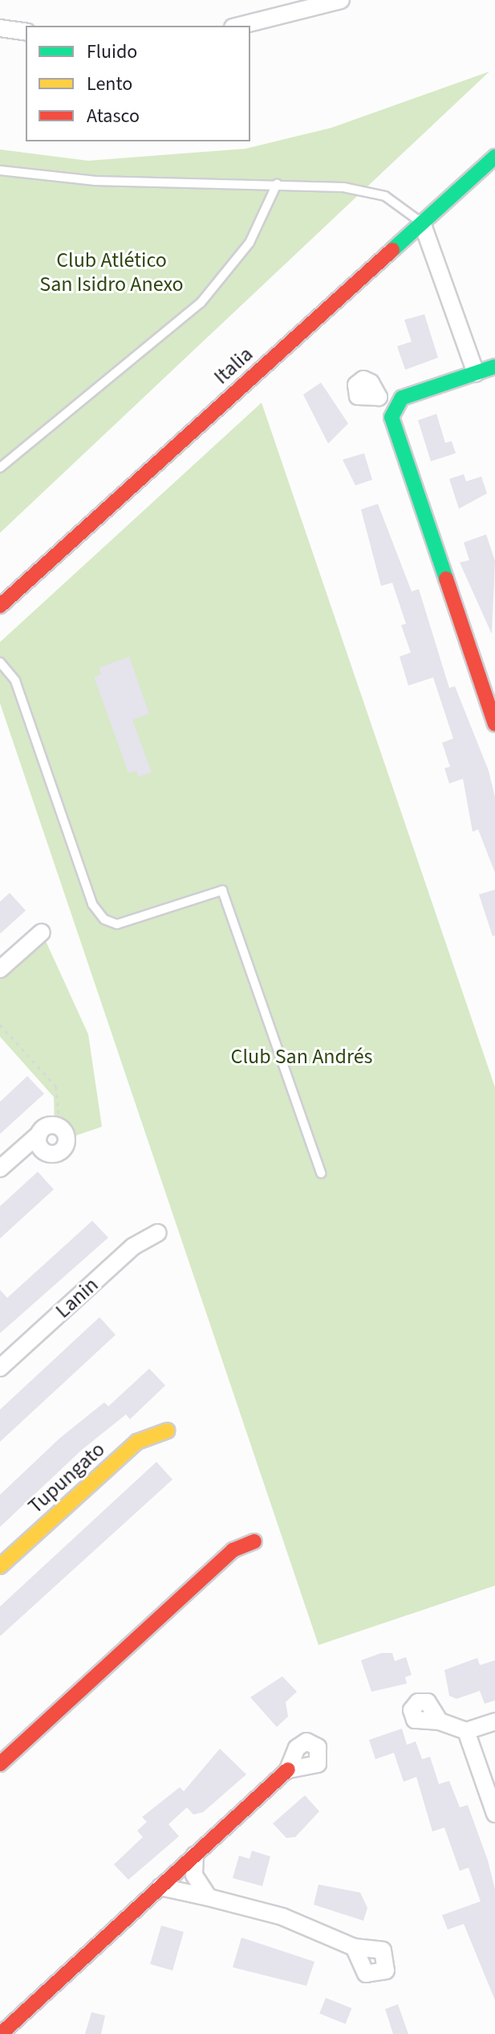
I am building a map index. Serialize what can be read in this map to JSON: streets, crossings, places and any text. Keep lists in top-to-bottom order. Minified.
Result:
{"streets":{"street":["Italia","Lanin","Tupungato"]},"parks":["Club Atlético San Isidro Anexo","Club San Andrés"],"legend":["Fluido","Lento","Atasco"]}
